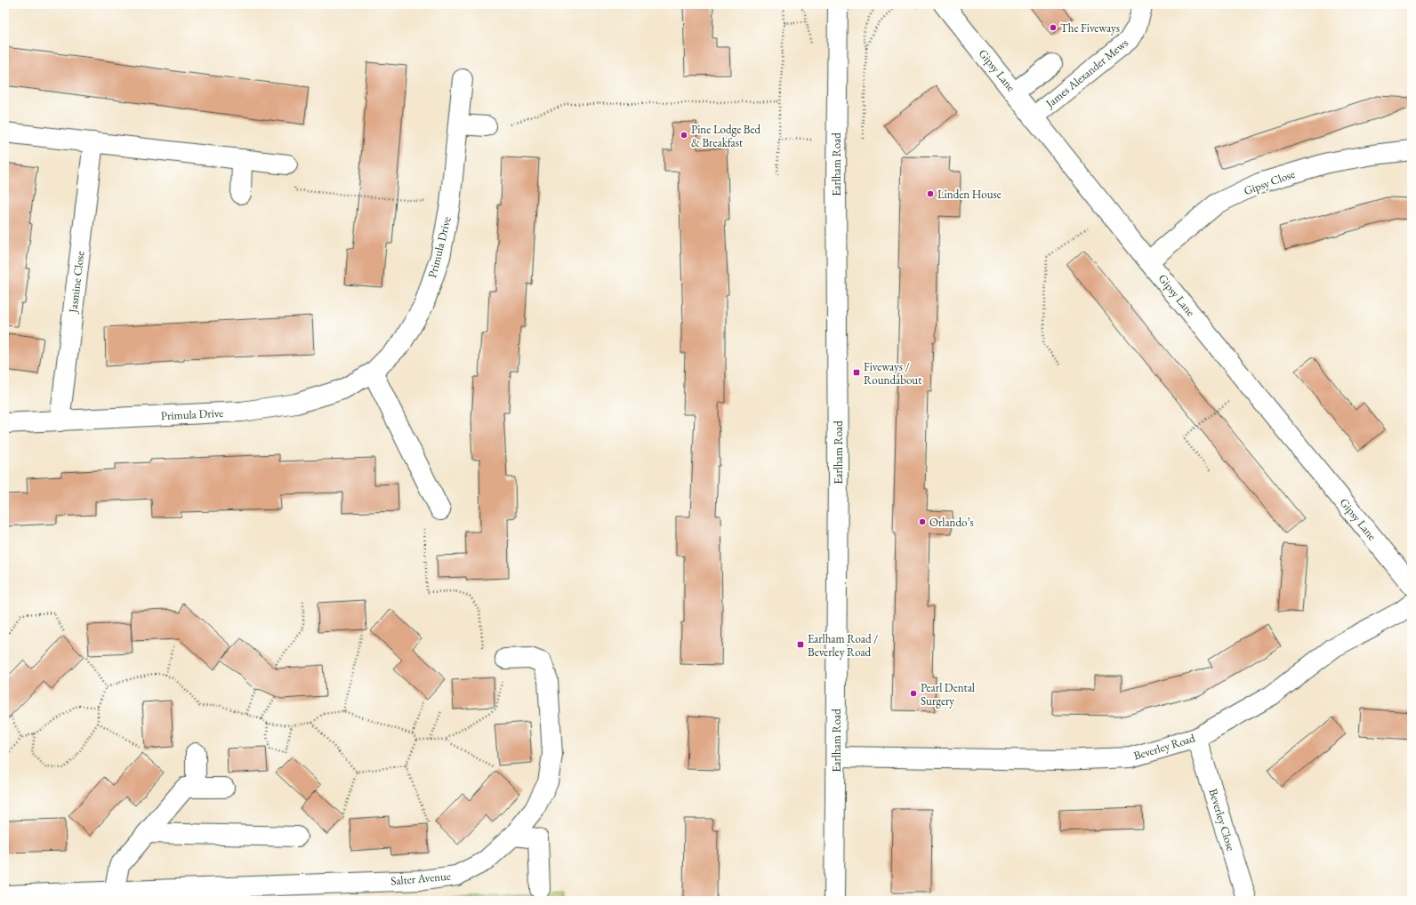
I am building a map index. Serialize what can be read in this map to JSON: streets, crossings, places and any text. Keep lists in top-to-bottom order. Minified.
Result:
{"streets":{"street":["Gipsy Lane","James Alexander Mews","Earlham Road","Gipsy Close","Primula Drive","Jasmine Close","Beverley Road","Beverley Close","Salter Avenue"]},"crossings":[["Gipsy Lane","James Alexander Mews"],["Gipsy Lane","Gipsy Close"],["Earlham Road","Beverley Road"],["Primula Drive","Jasmine Close"],["Beverley Road","Beverley Close"]],"places":{"other":["The Fiveways","Pine Lodge Bed & Breakfast","Linden House","Orlando’s","Pearl Dental Surgery"],"transit":["Fiveways / Roundabout","Earlham Road / Beverley Road"]}}
